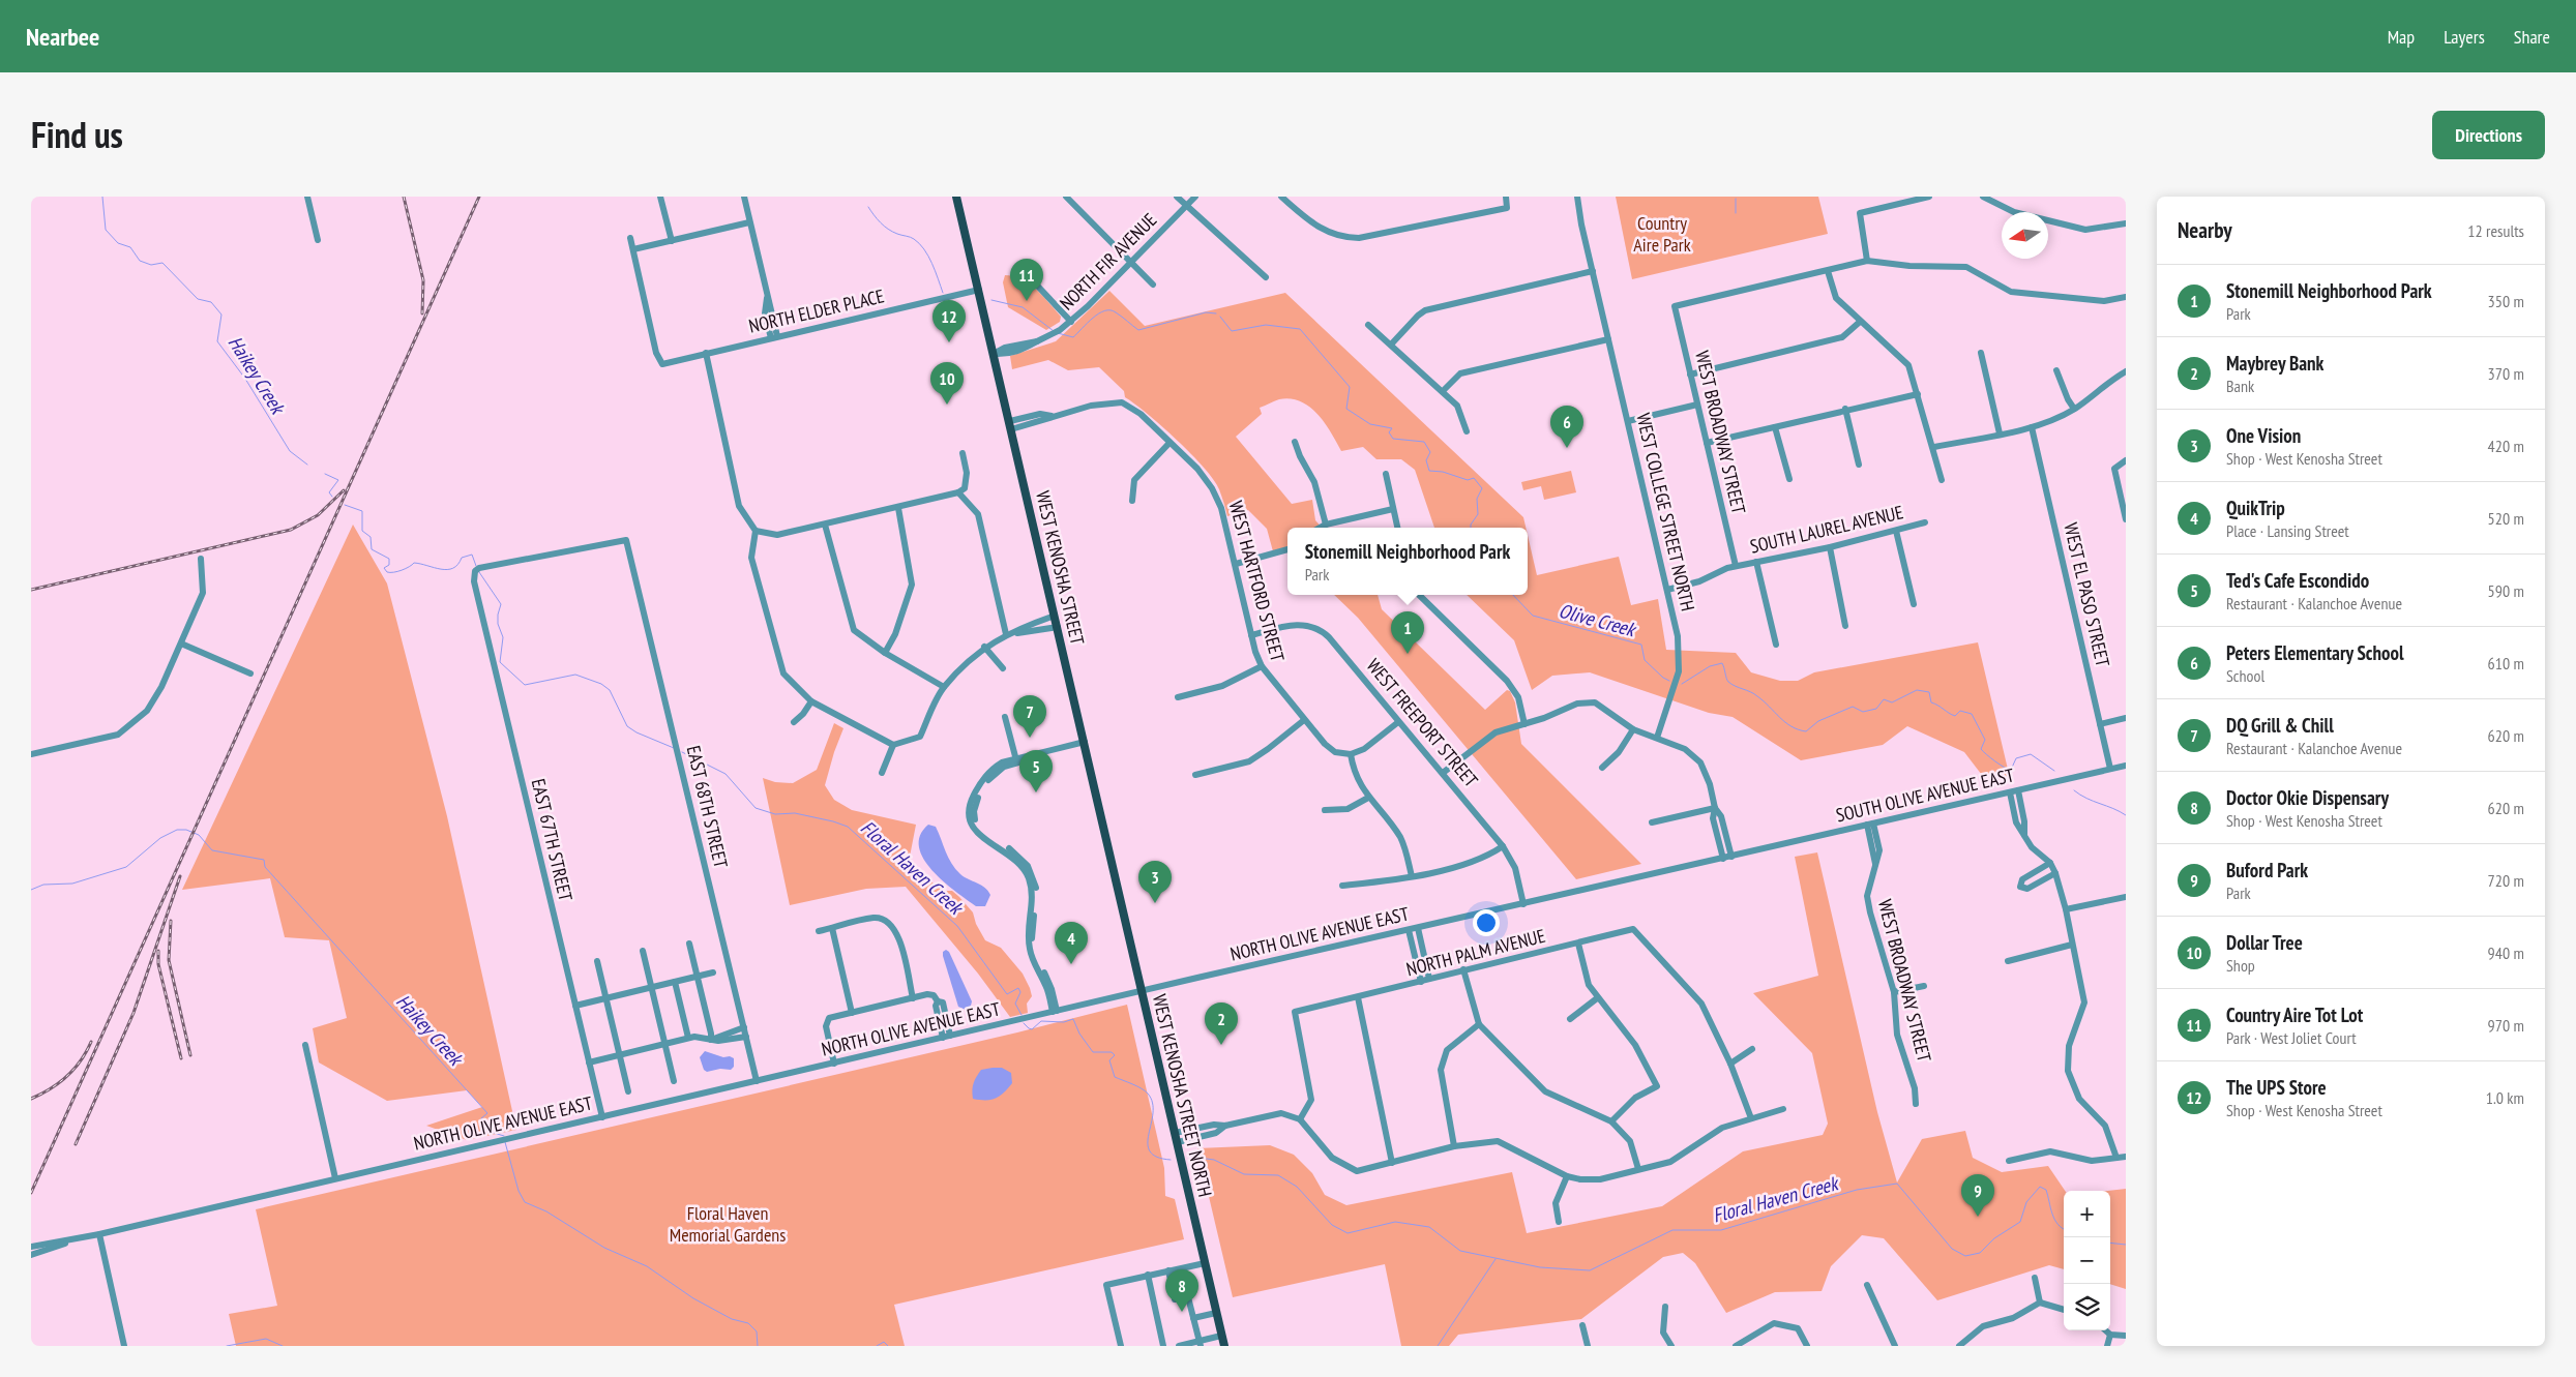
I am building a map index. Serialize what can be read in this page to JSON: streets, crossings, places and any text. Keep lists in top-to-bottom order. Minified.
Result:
{"streets":{"main road":["WEST KENOSHA STREET","WEST KENOSHA STREET NORTH"],"street":["NORTH FIR AVENUE","NORTH ELDER PLACE","WEST BROADWAY STREET","WEST COLLEGE STREET NORTH","SOUTH LAUREL AVENUE","WEST HARTFORD STREET","WEST EL PASO STREET","WEST FREEPORT STREET","SOUTH OLIVE AVENUE EAST","EAST 68TH STREET","EAST 67TH STREET","NORTH OLIVE AVENUE EAST","NORTH PALM AVENUE"]},"crossings":[["NORTH FIR AVENUE","WEST KENOSHA STREET"],["NORTH ELDER PLACE","WEST KENOSHA STREET"],["WEST BROADWAY STREET","SOUTH LAUREL AVENUE"],["WEST BROADWAY STREET","SOUTH OLIVE AVENUE EAST"],["WEST COLLEGE STREET NORTH","SOUTH LAUREL AVENUE"],["WEST KENOSHA STREET","WEST HARTFORD STREET"],["WEST KENOSHA STREET","WEST KENOSHA STREET NORTH"],["WEST HARTFORD STREET","WEST FREEPORT STREET"],["WEST EL PASO STREET","SOUTH OLIVE AVENUE EAST"],["WEST FREEPORT STREET","NORTH OLIVE AVENUE EAST"],["SOUTH OLIVE AVENUE EAST","NORTH OLIVE AVENUE EAST"],["EAST 68TH STREET","EAST 67TH STREET"],["EAST 68TH STREET","NORTH OLIVE AVENUE EAST"],["EAST 67TH STREET","NORTH OLIVE AVENUE EAST"],["NORTH OLIVE AVENUE EAST","WEST KENOSHA STREET NORTH"]],"water":["Haikey Creek","Olive Creek","Floral Haven Creek"],"parks":["Country Aire Park","Floral Haven Memorial Gardens"],"north":"left","page":{"header":"Nearbee","nav":["Map","Layers","Share"],"title":"Find us","buttons":"Directions","heading":["Nearby","12 results"],"pins":["11","12","10","6","1","7","5","3","4","2","9","8"],"list":[{"mark":"1","name":"Stonemill Neighborhood Park","note":"Park","value":"350 m"},{"mark":"2","name":"Maybrey Bank","note":"Bank","value":"370 m"},{"mark":"3","name":"One Vision","note":"Shop · West Kenosha Street","value":"420 m"},{"mark":"4","name":"QuikTrip","note":"Place · Lansing Street","value":"520 m"},{"mark":"5","name":"Ted's Cafe Escondido","note":"Restaurant · Kalanchoe Avenue","value":"590 m"},{"mark":"6","name":"Peters Elementary School","note":"School","value":"610 m"},{"mark":"7","name":"DQ Grill & Chill","note":"Restaurant · Kalanchoe Avenue","value":"620 m"},{"mark":"8","name":"Doctor Okie Dispensary","note":"Shop · West Kenosha Street","value":"620 m"},{"mark":"9","name":"Buford Park","note":"Park","value":"720 m"},{"mark":"10","name":"Dollar Tree","note":"Shop","value":"940 m"},{"mark":"11","name":"Country Aire Tot Lot","note":"Park · West Joliet Court","value":"970 m"},{"mark":"12","name":"The UPS Store","note":"Shop · West Kenosha Street","value":"1.0 km"}],"popup":["Stonemill Neighborhood Park","Park"],"map_buttons":["+","−"]}}
